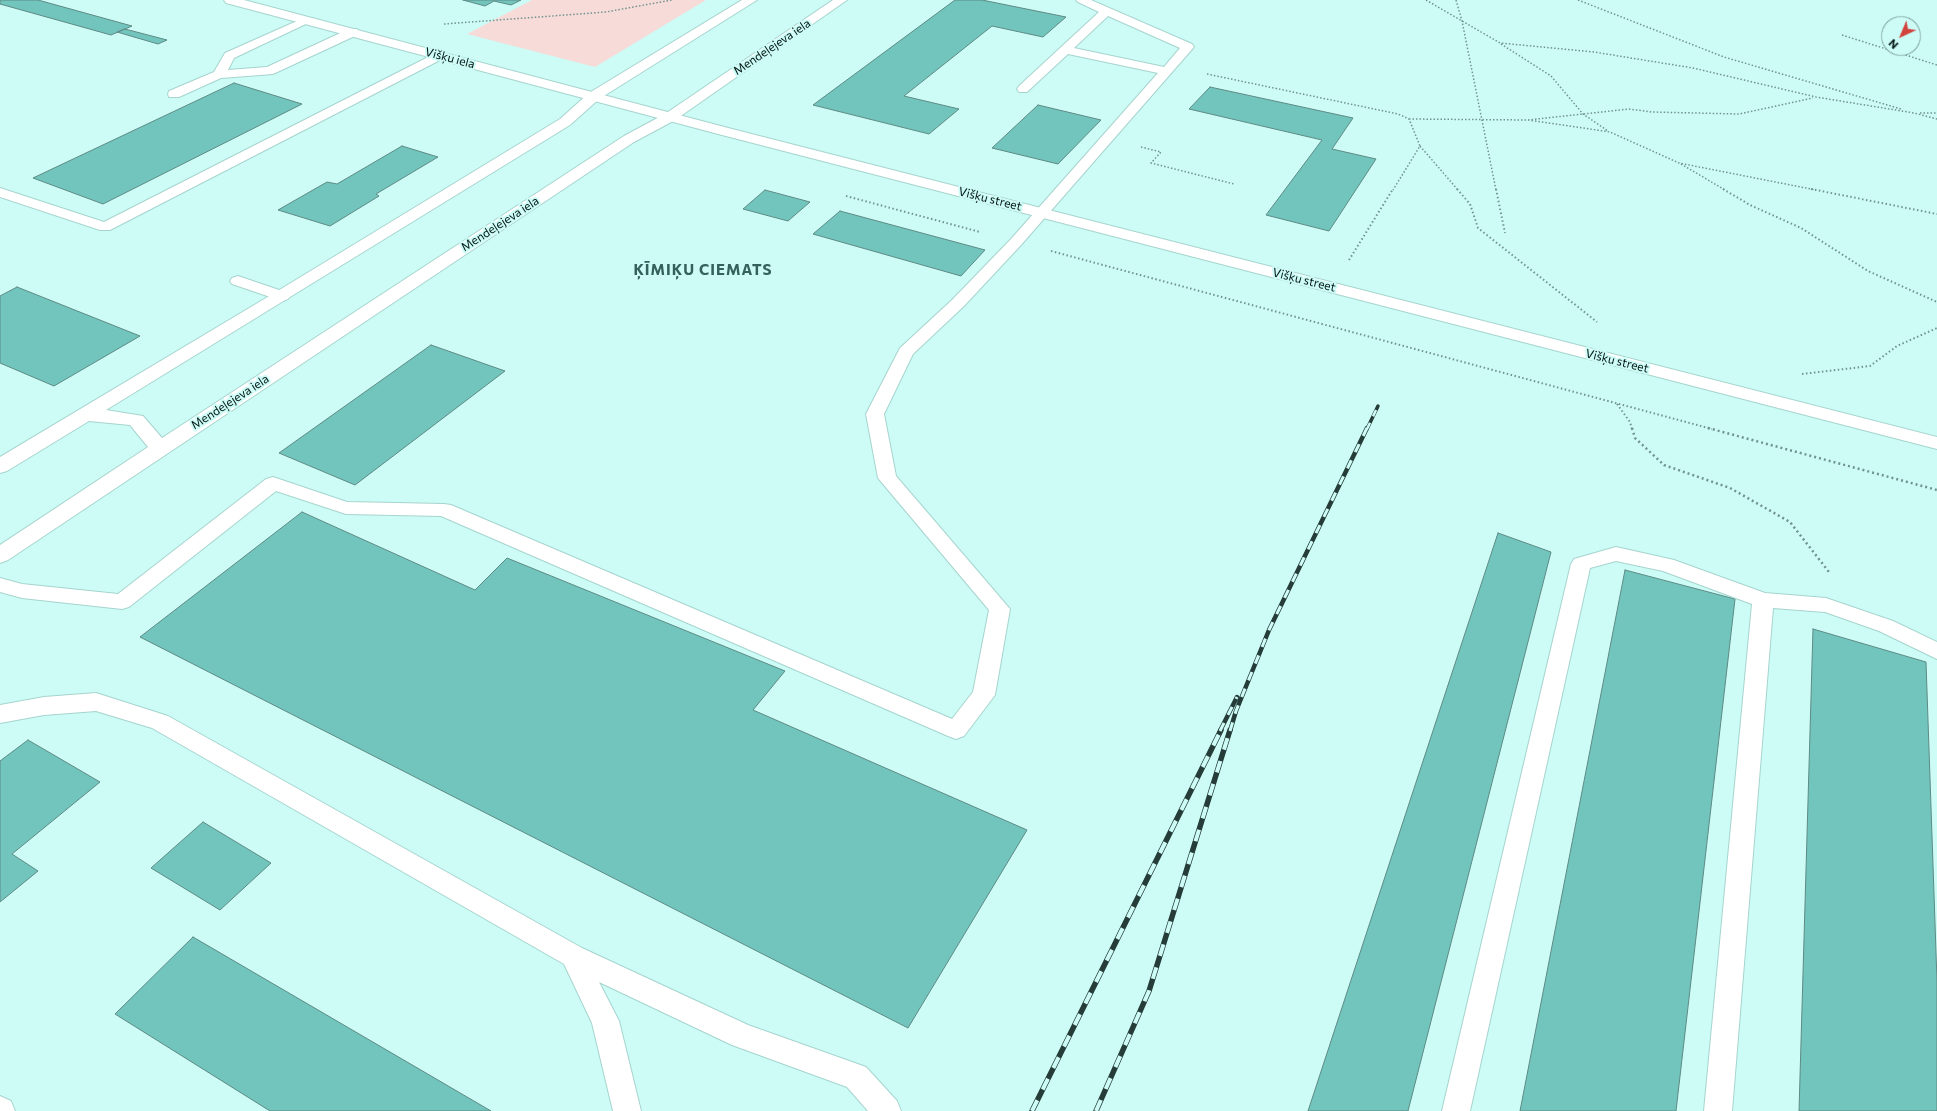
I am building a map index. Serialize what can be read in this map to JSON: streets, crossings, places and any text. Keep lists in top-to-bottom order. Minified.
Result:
{"streets":{"street":["Mendeļejeva iela","Višķu iela","Višķu street"]},"crossings":[["Mendeļejeva iela","Višķu iela"],["Mendeļejeva iela","Višķu street"],["Višķu iela","Višķu street"]],"districts":["ĶĪMIĶU CIEMATS"],"north":"bottom left"}
